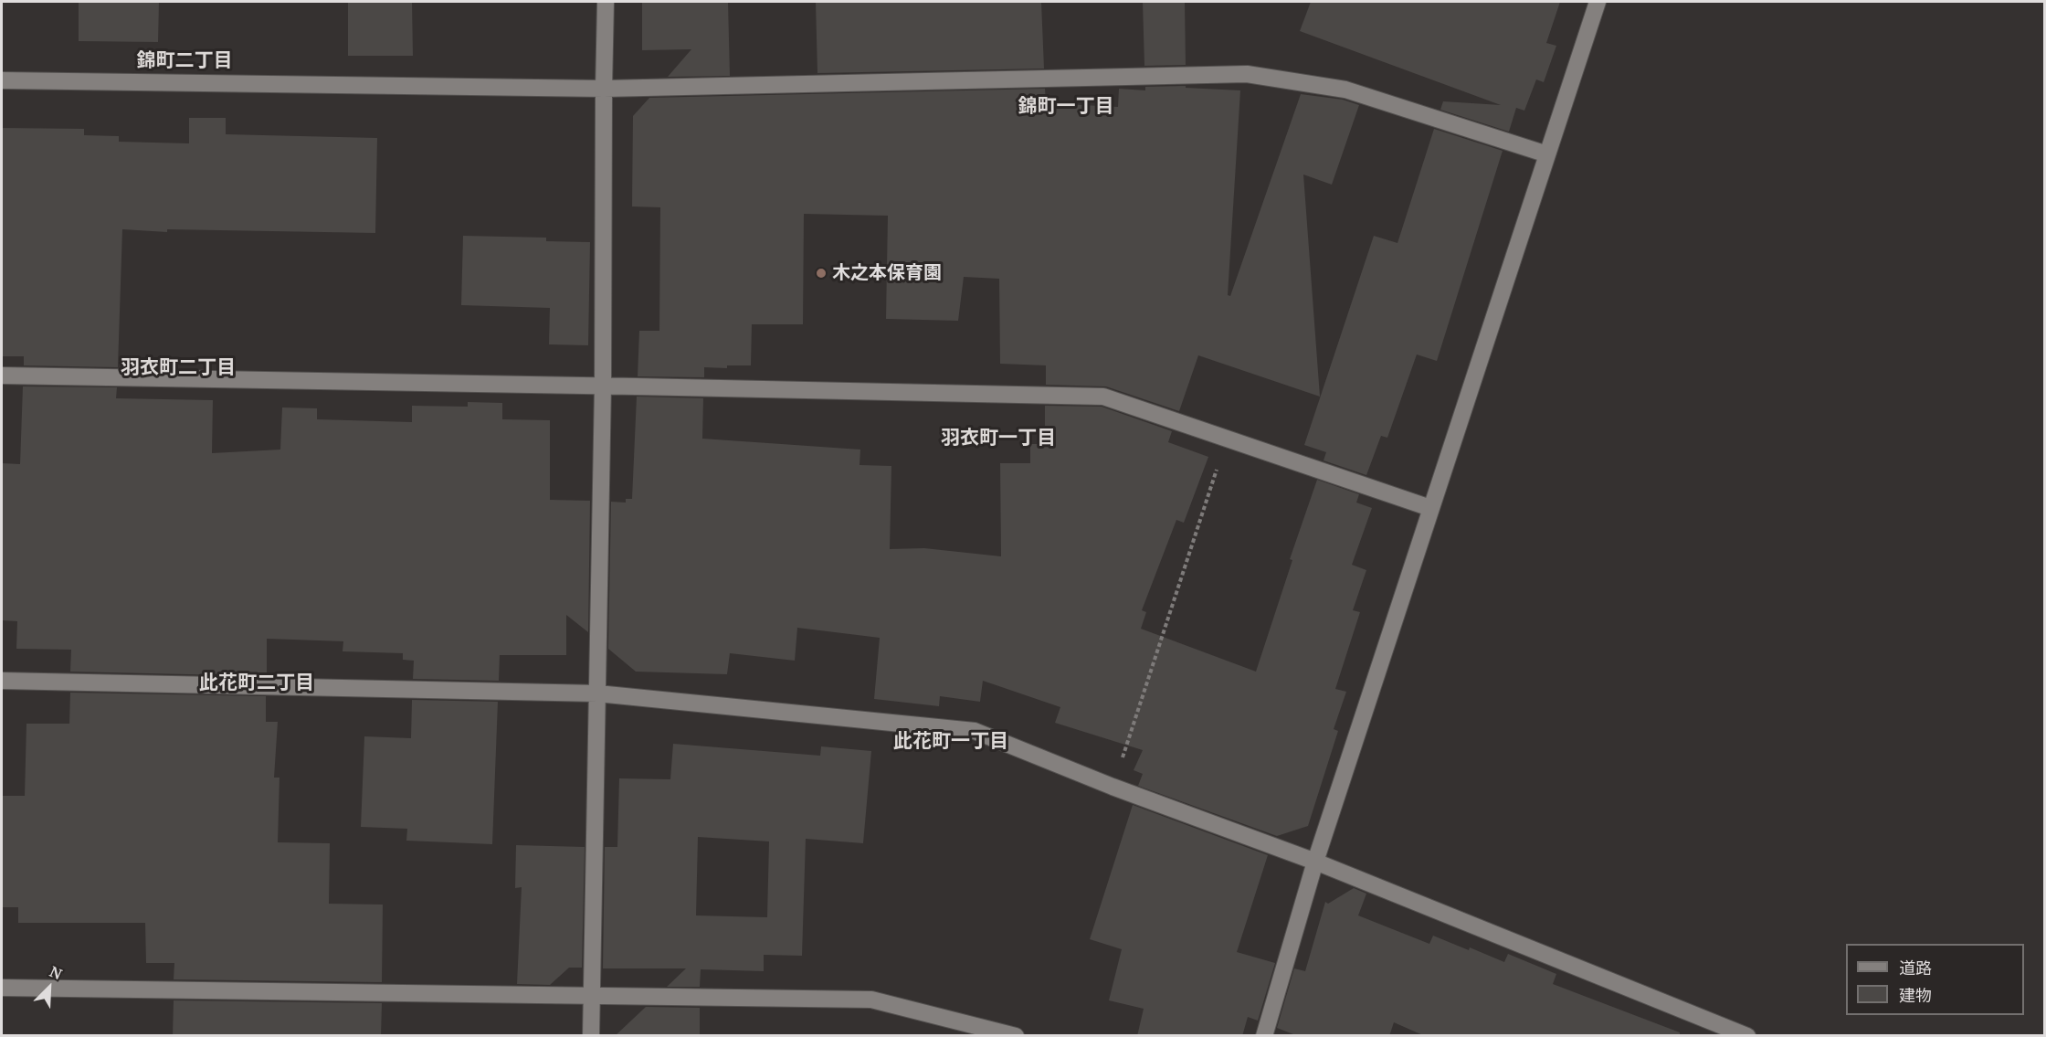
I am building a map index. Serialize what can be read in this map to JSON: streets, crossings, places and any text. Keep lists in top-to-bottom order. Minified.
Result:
{"districts":["錦町二丁目","錦町一丁目","羽衣町二丁目","羽衣町一丁目","此花町二丁目","此花町一丁目"],"places":["木之本保育園"],"legend":["道路","建物"],"north":"top right"}
